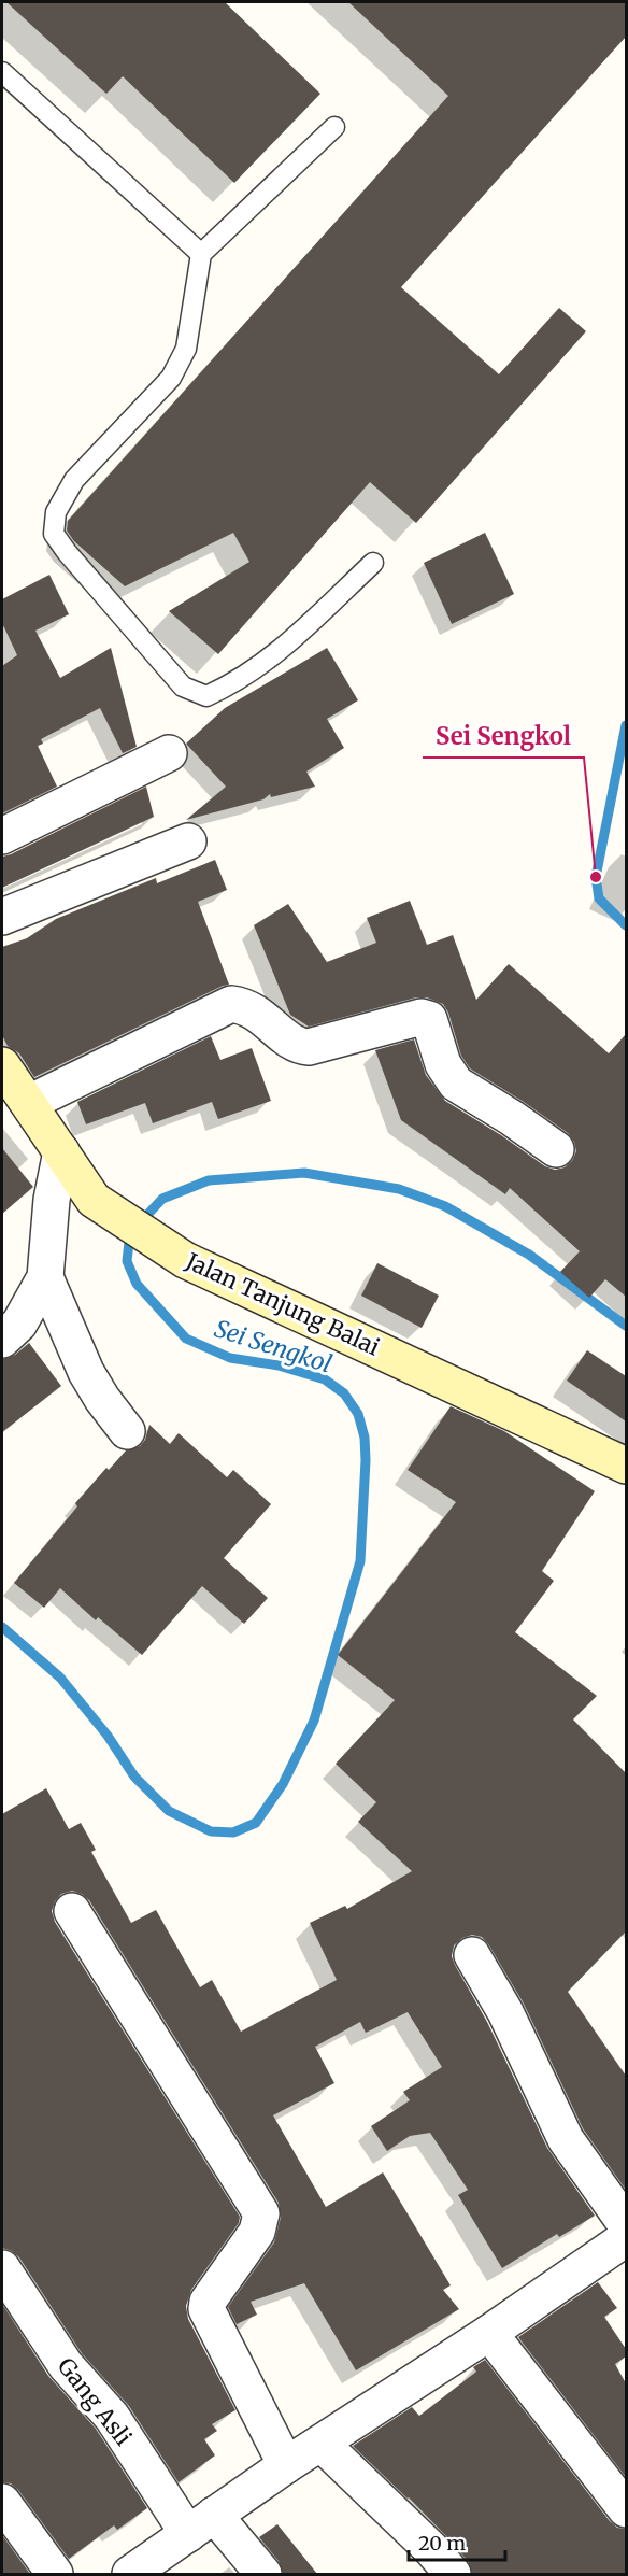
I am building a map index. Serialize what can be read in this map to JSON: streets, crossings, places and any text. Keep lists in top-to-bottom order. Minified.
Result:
{"streets":{"street":["Jalan Tanjung Balai","Gang Asli"]},"water":["Sei Sengkol"],"places":["Sei Sengkol"],"scale_bar":"20 m"}
